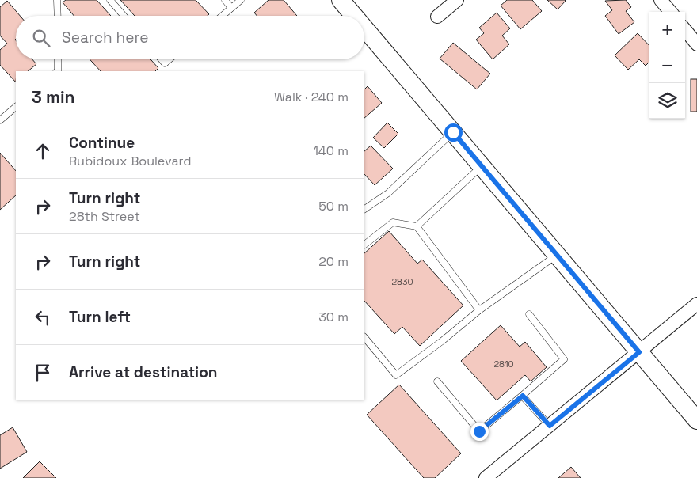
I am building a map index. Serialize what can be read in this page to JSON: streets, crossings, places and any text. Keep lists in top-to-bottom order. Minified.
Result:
{"house_numbers":["2830","2810"],"page":{"map_buttons":["+","−"],"search":"Search here","heading":["3 min","Walk · 240 m"],"list":[["Continue","Rubidoux Boulevard","140 m"],["Turn right","28th Street","50 m"],["Turn right","20 m"],["Turn left","30 m"],"Arrive at destination"]}}
